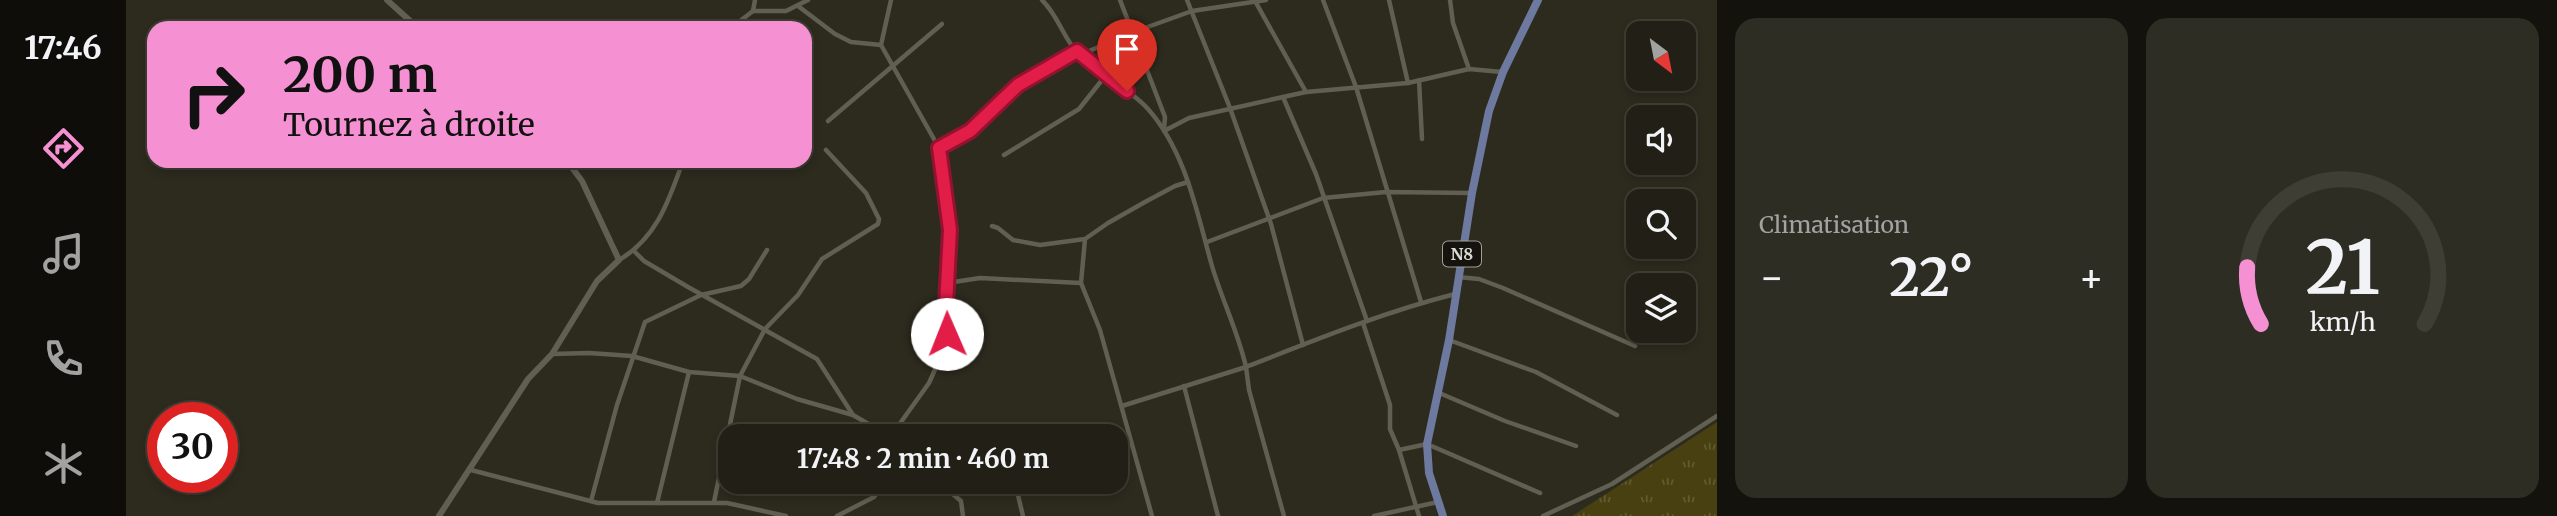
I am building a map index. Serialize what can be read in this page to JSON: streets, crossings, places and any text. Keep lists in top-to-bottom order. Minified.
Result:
{"streets":{"main road":["N8"]},"north":"bottom right","page":{"tabs":"17:46","tile":"Climatisation","turn":["200 m","Tournez à droite"],"heat":["−","22°","+"],"limit":"30","trip":"17:48 · 2 min · 460 m","gauge":["21","km/h"]}}
